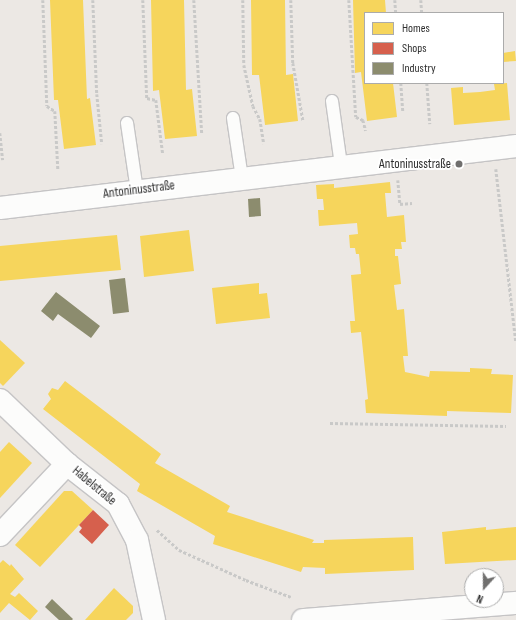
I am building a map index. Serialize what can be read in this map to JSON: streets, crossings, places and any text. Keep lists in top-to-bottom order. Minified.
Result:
{"streets":{"street":["Antoninusstraße","Habelstraße"]},"places":["Antoninusstraße"],"legend":["Homes","Shops","Industry"],"north":"bottom"}
